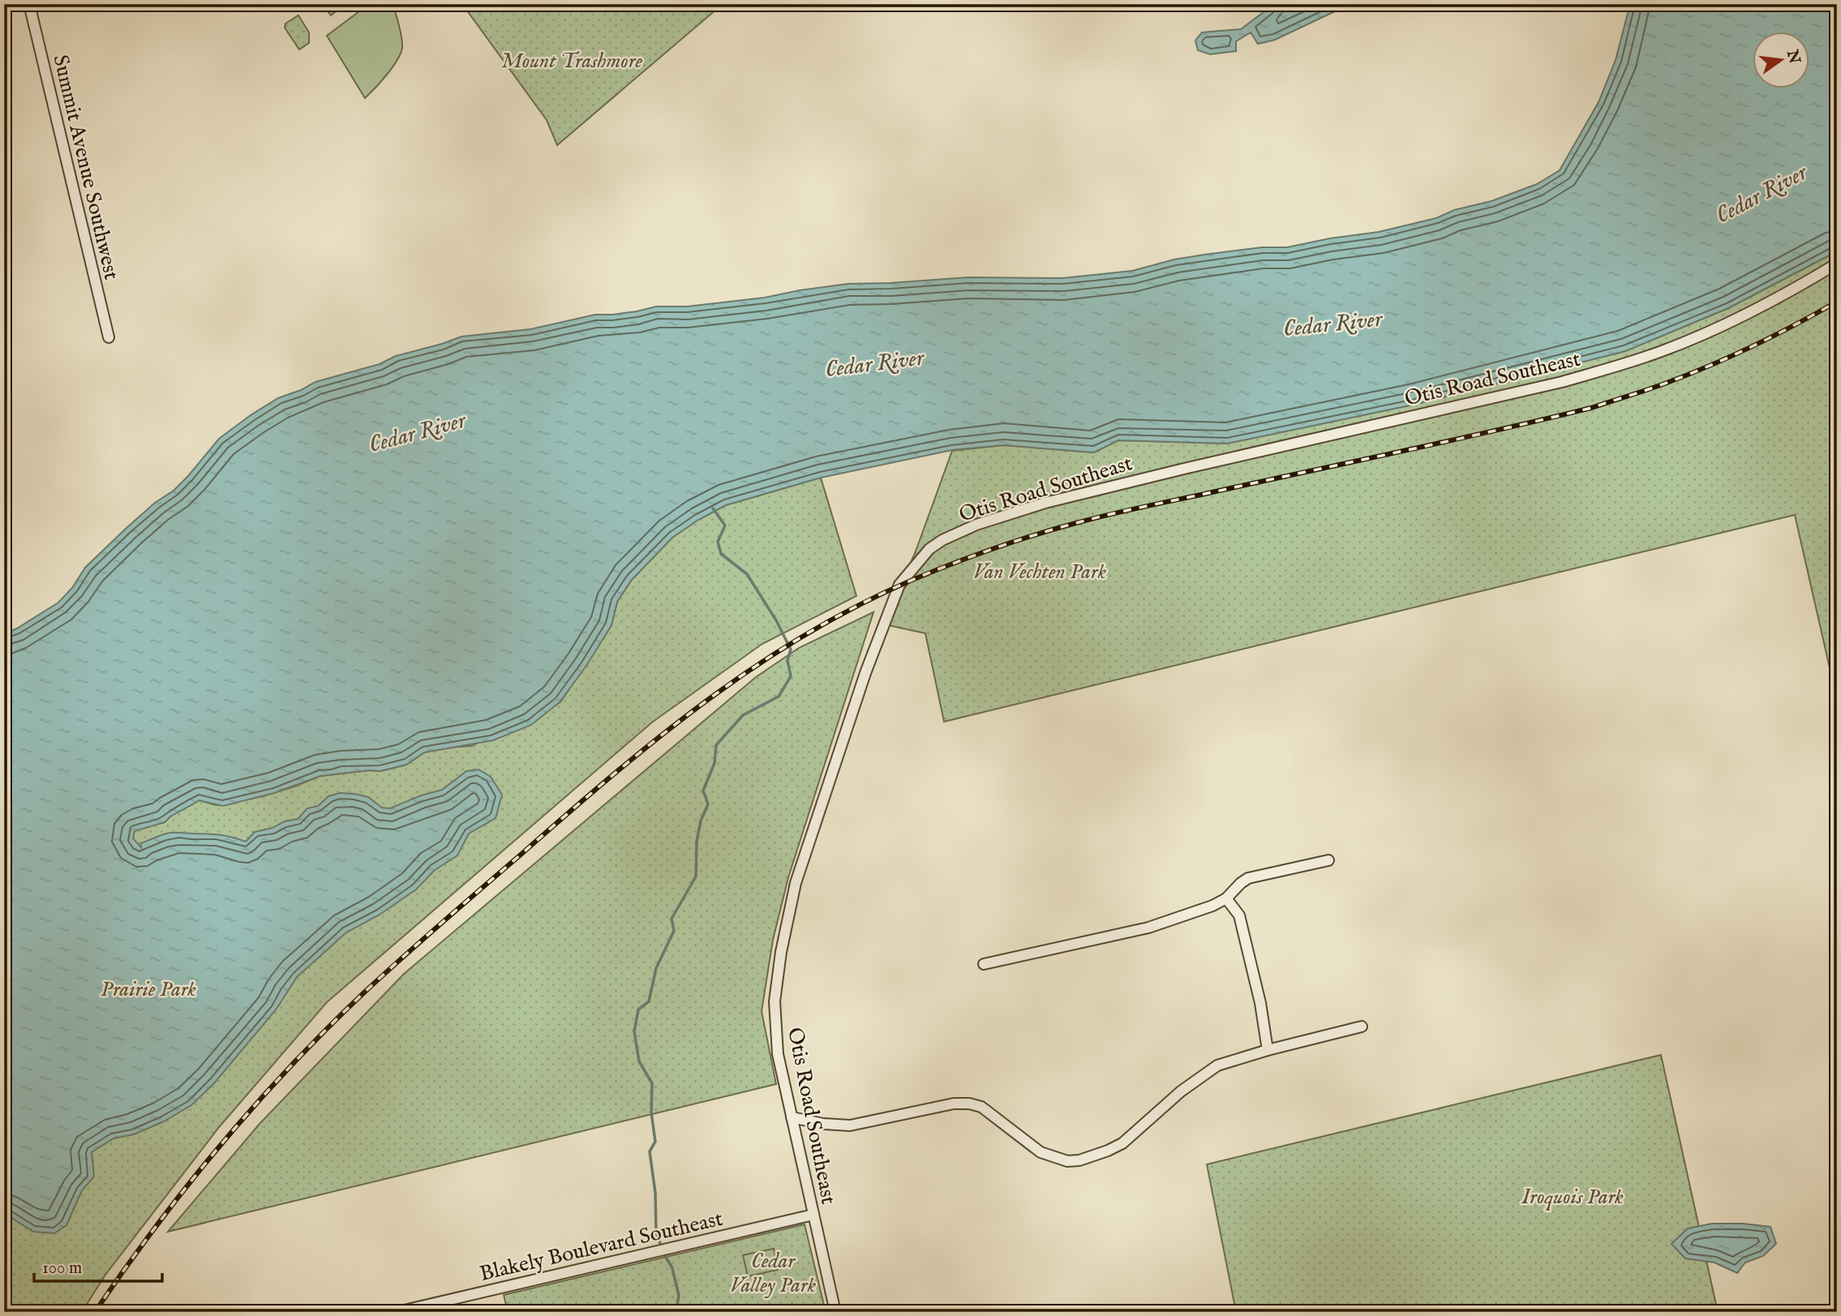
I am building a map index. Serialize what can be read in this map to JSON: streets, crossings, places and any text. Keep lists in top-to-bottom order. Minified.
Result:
{"streets":{"street":["Summit Avenue Southwest","Otis Road Southeast","Blakely Boulevard Southeast"]},"crossings":[["Otis Road Southeast","Blakely Boulevard Southeast"]],"water":["Cedar River"],"parks":["Mount Trashmore","Van Vechten Park","Prairie Park","Iroquois Park","Cedar Valley Park"],"scale_bar":"100 m","north":"right"}
